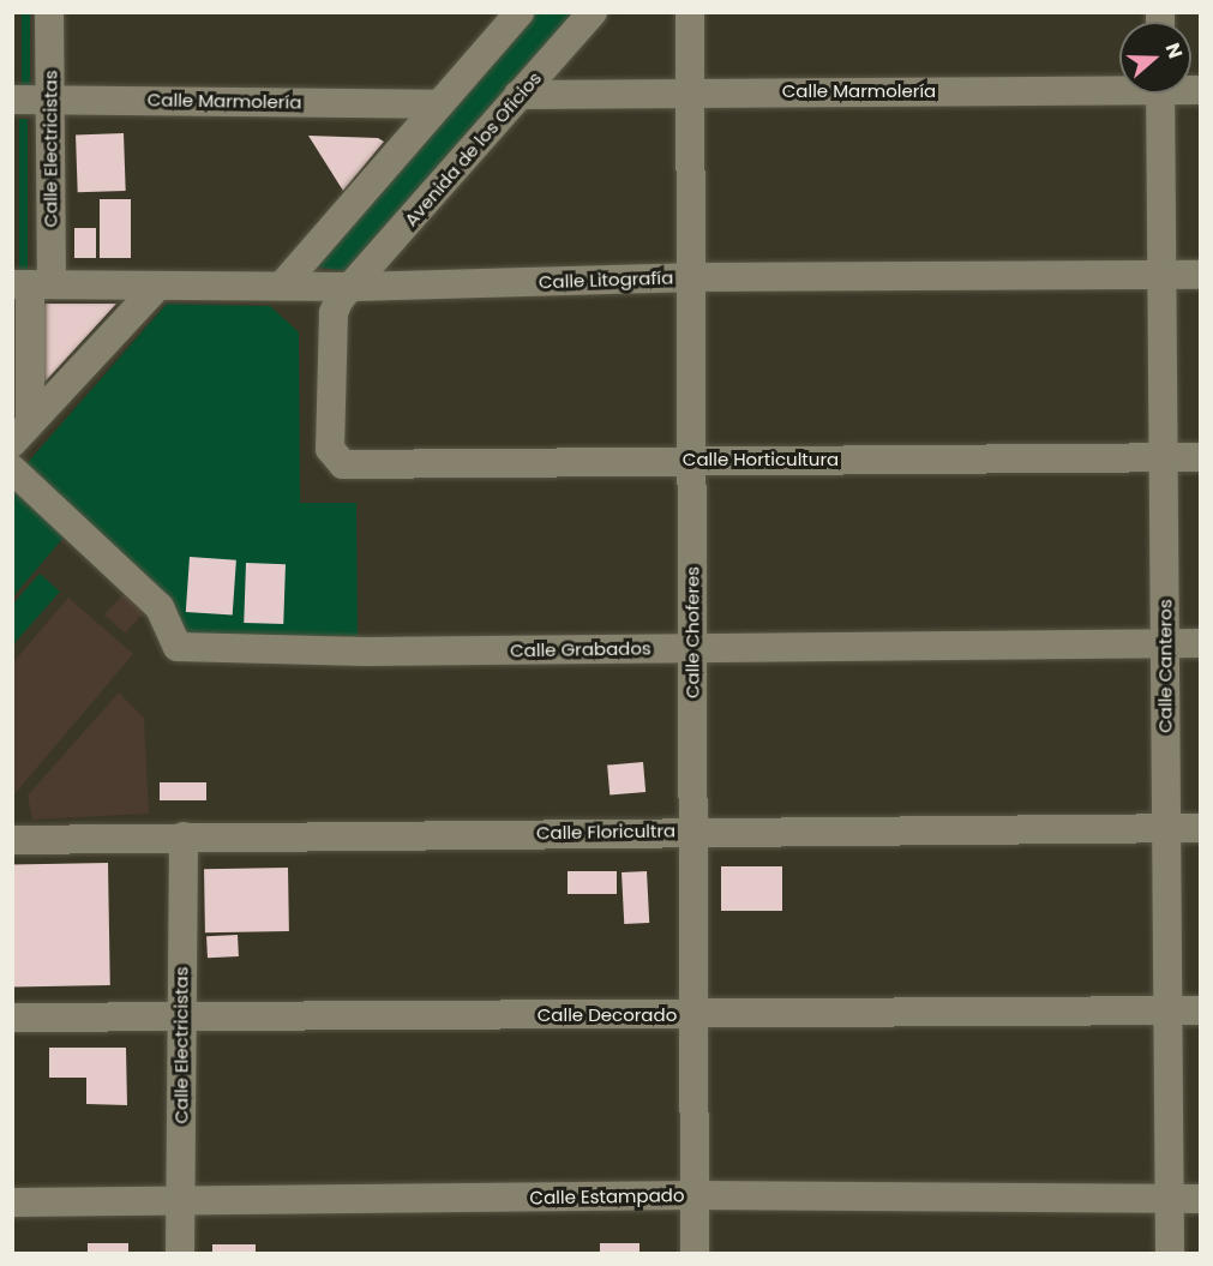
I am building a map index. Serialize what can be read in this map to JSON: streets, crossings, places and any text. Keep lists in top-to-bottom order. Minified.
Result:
{"streets":{"street":["Calle Marmolería","Calle Electricistas","Avenida de los Oficios","Calle Litografía","Calle Horticultura","Calle Choferes","Calle Grabados","Calle Canteros","Calle Floricultra","Calle Decorado","Calle Estampado"]},"crossings":[["Calle Marmolería","Calle Electricistas"],["Calle Marmolería","Avenida de los Oficios"],["Calle Marmolería","Calle Choferes"],["Calle Electricistas","Calle Litografía"],["Calle Electricistas","Calle Floricultra"],["Calle Electricistas","Calle Decorado"],["Calle Electricistas","Calle Estampado"],["Avenida de los Oficios","Calle Litografía"],["Avenida de los Oficios","Calle Horticultura"],["Calle Litografía","Calle Choferes"],["Calle Litografía","Calle Canteros"],["Calle Horticultura","Calle Choferes"],["Calle Horticultura","Calle Canteros"],["Calle Choferes","Calle Grabados"],["Calle Choferes","Calle Floricultra"],["Calle Choferes","Calle Decorado"],["Calle Choferes","Calle Estampado"],["Calle Grabados","Calle Canteros"],["Calle Canteros","Calle Floricultra"],["Calle Canteros","Calle Decorado"],["Calle Canteros","Calle Estampado"]],"north":"right"}
